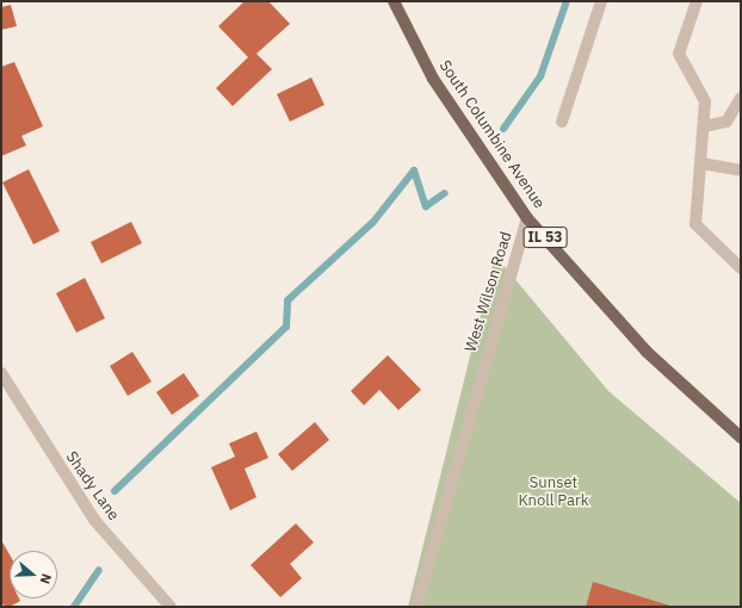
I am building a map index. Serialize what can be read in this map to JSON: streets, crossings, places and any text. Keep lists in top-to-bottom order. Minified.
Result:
{"streets":{"main road":["South Columbine Avenue","IL 53"],"street":["West Wilson Road","Shady Lane"]},"crossings":[["South Columbine Avenue","West Wilson Road"]],"parks":["Sunset Knoll Park"],"north":"right"}
